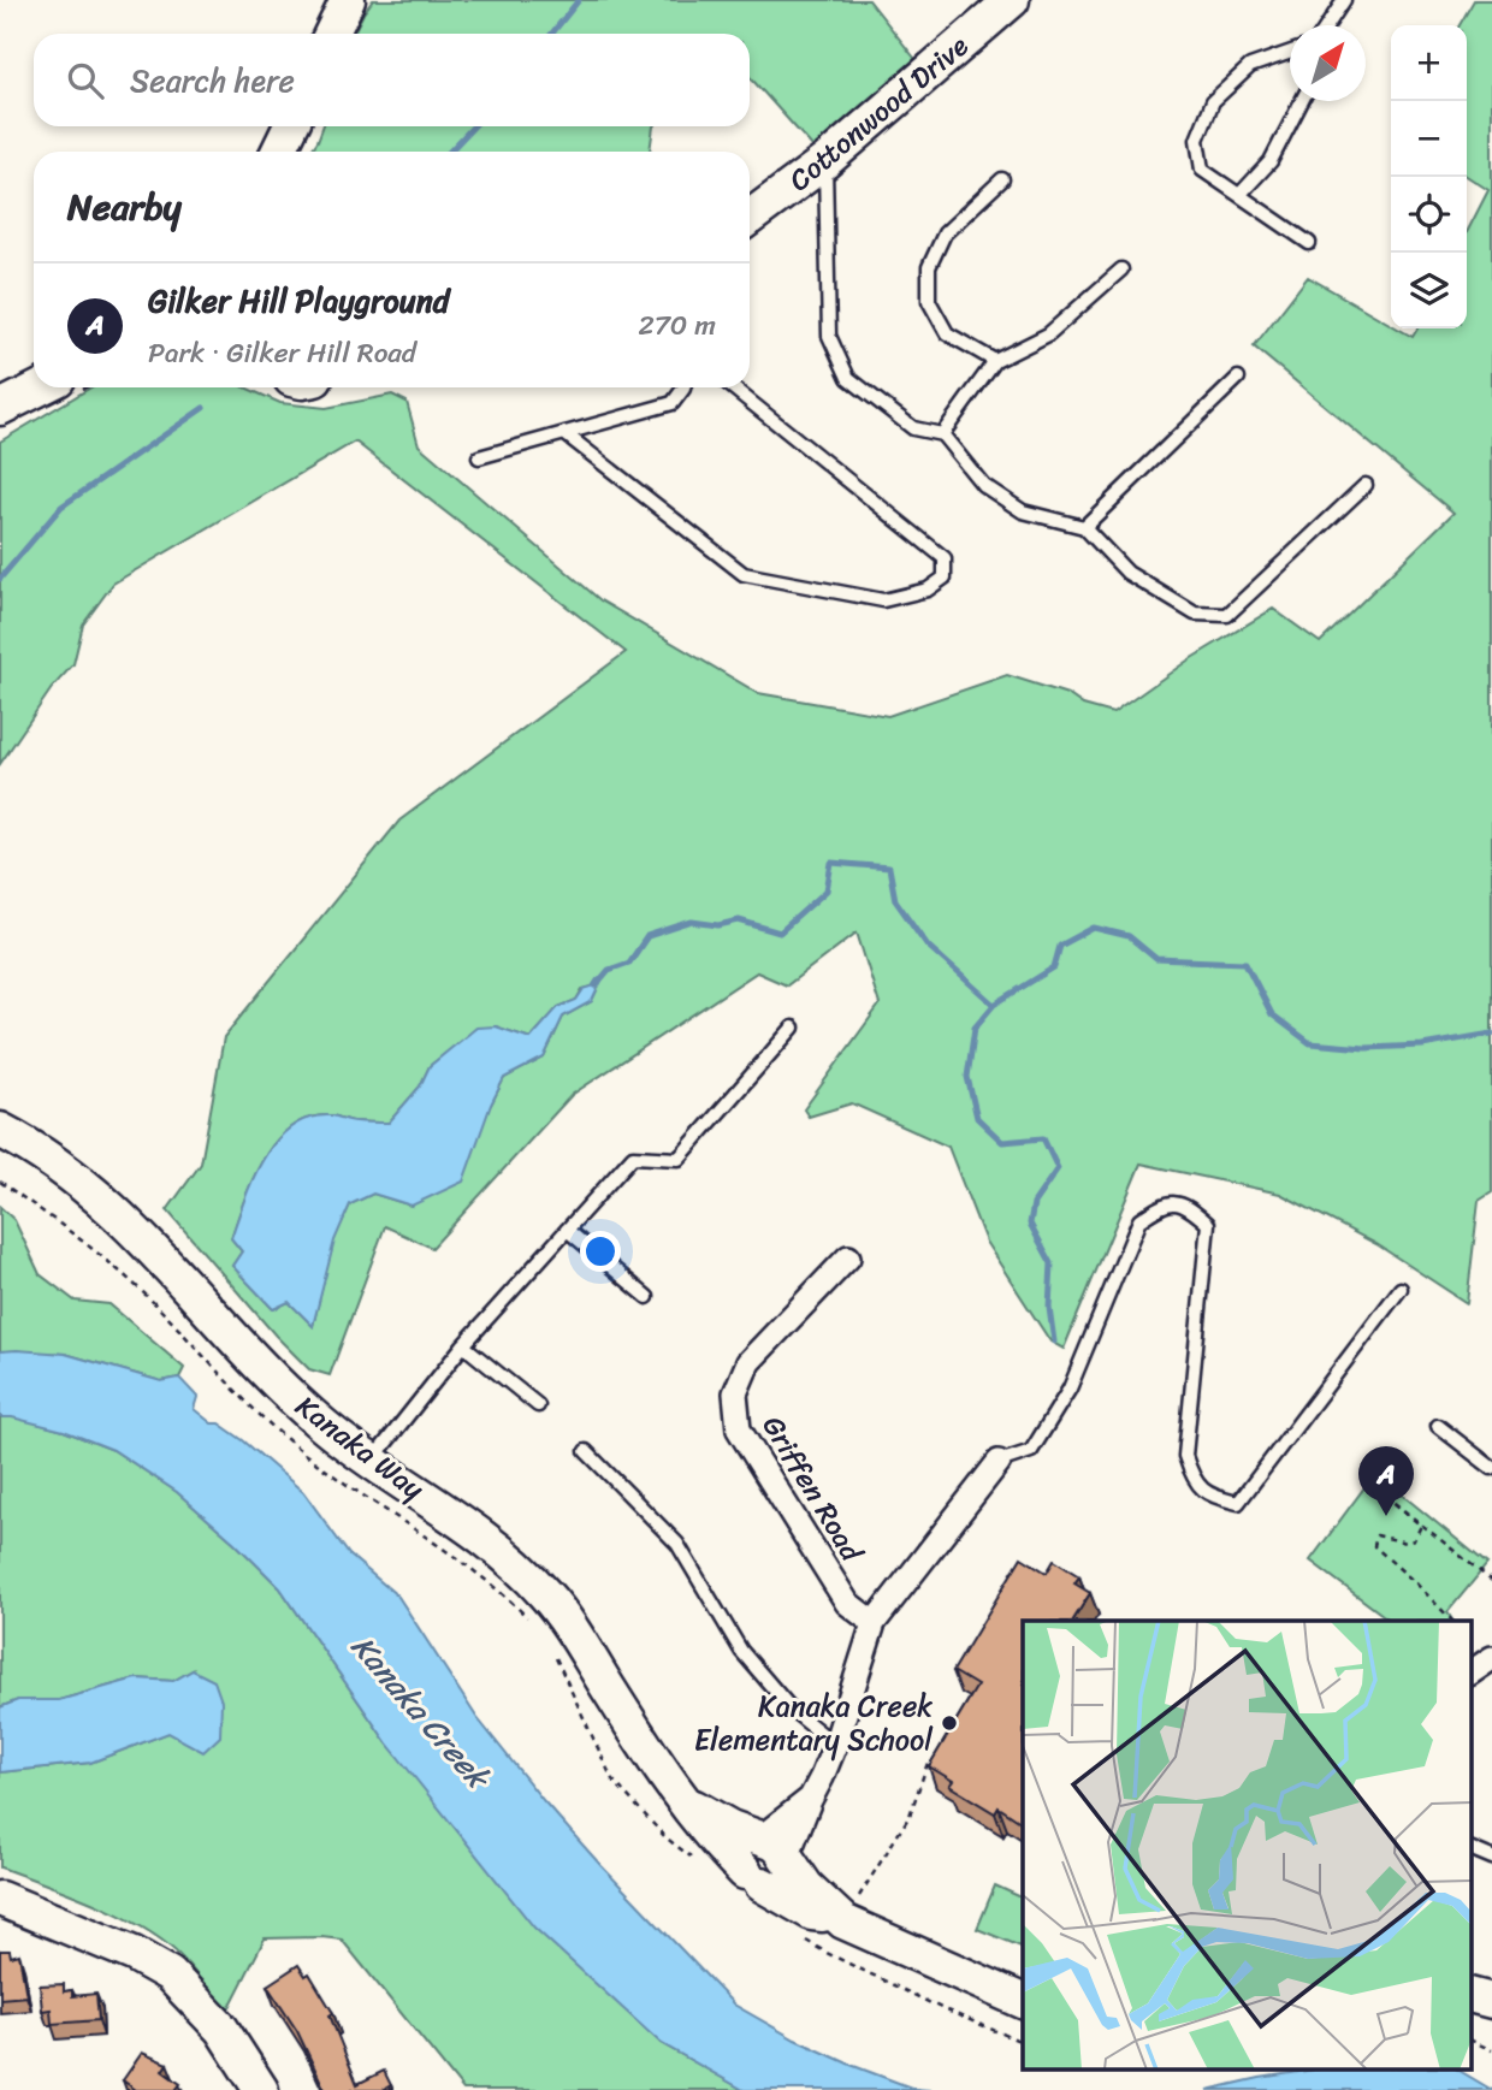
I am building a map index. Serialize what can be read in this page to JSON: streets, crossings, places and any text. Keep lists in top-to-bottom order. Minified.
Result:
{"streets":{"main road":["Cottonwood Drive","Kanaka Way"],"street":["Griffen Road"]},"water":["Kanaka Creek"],"places":["Kanaka Creek Elementary School"],"north":"top right","page":{"map_buttons":["+","−"],"search":"Search here","heading":"Nearby","list":[{"mark":"A","name":"Gilker Hill Playground","note":"Park · Gilker Hill Road","value":"270 m"}],"pins":"A"}}
